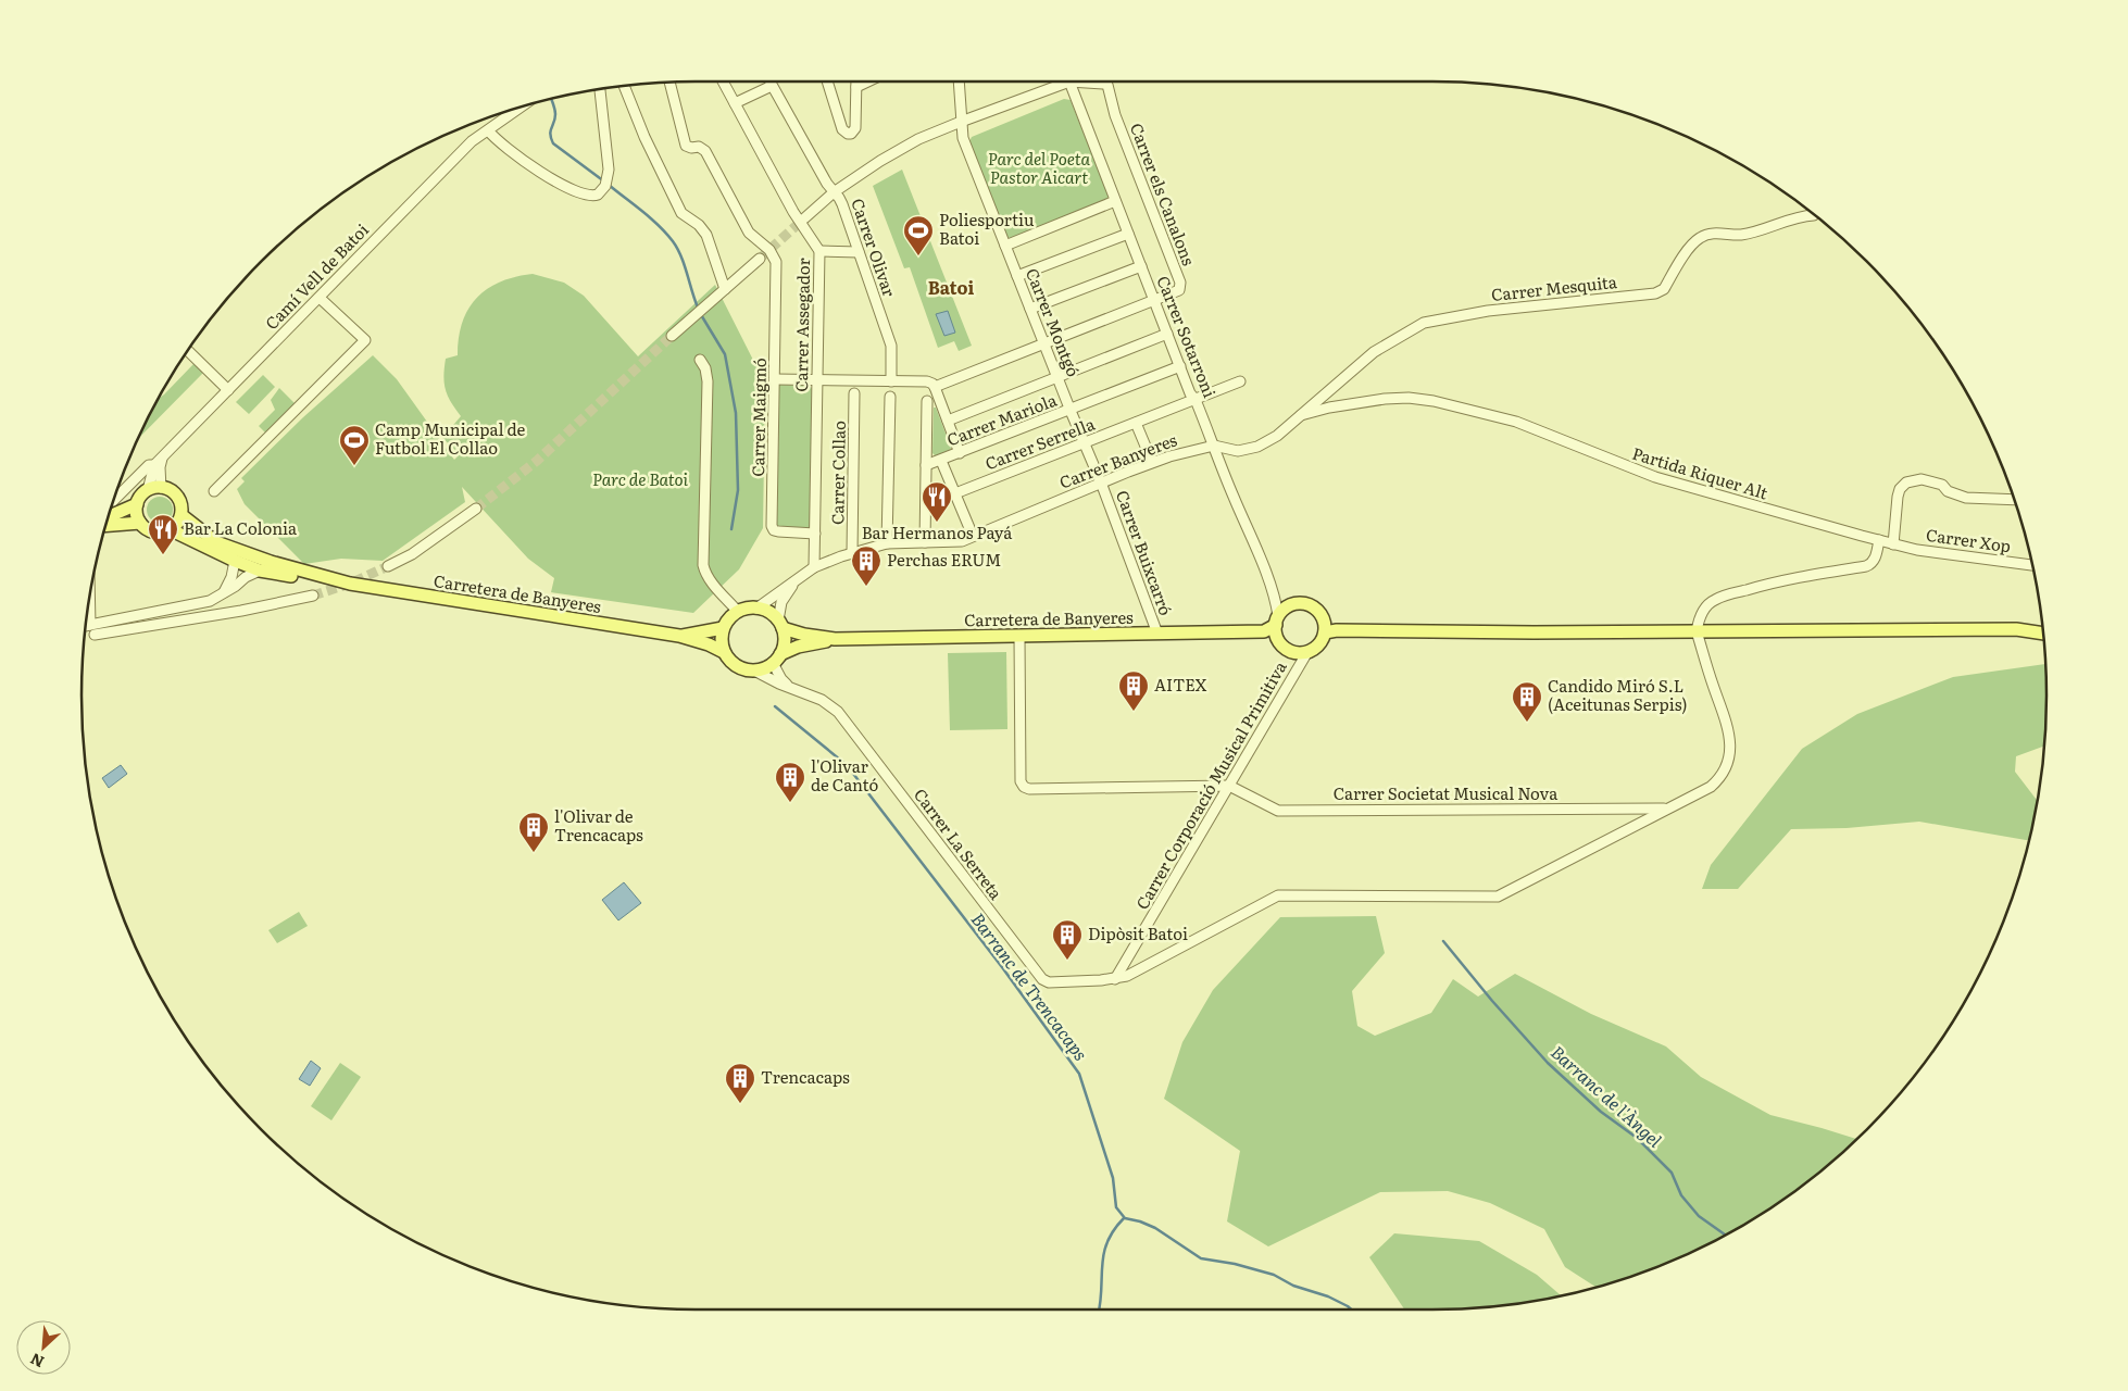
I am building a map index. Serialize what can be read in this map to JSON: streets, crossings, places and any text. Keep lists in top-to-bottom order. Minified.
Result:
{"streets":{"main road":["Carretera de Banyeres"],"street":["Carrer els Canalons","Carrer Olivar","Camí Vell de Batoi","Carrer Mesquita","Carrer Montgó","Carrer Assegador","Carrer Sotarroni","Carrer Maigmó","Carrer Mariola","Carrer Serrella","Carrer Banyeres","Carrer Collao","Partida Riquer Alt","Carrer Xop","Carrer Buixcarró","Carrer Corporació Musical Primitiva","Carrer Societat Musical Nova","Carrer La Serreta"]},"crossings":[["Carrer els Canalons","Carrer Montgó"],["Carrer els Canalons","Carrer Sotarroni"],["Camí Vell de Batoi","Carretera de Banyeres"],["Carrer Mesquita","Carrer Banyeres"],["Carrer Montgó","Carrer Mariola"],["Carrer Montgó","Carrer Serrella"],["Carrer Montgó","Carrer Banyeres"],["Carrer Montgó","Carrer Buixcarró"],["Carrer Assegador","Carrer Maigmó"],["Carrer Assegador","Carrer Banyeres"],["Carrer Sotarroni","Carrer Mariola"],["Carrer Sotarroni","Carrer Serrella"],["Carrer Sotarroni","Carrer Banyeres"],["Carrer Sotarroni","Carretera de Banyeres"],["Carrer Sotarroni","Carrer Corporació Musical Primitiva"],["Carrer Banyeres","Carrer Collao"],["Carrer Banyeres","Partida Riquer Alt"],["Carrer Banyeres","Carrer Buixcarró"],["Carrer Banyeres","Carretera de Banyeres"],["Carrer Banyeres","Carrer La Serreta"],["Partida Riquer Alt","Carrer Xop"],["Carrer Buixcarró","Carretera de Banyeres"],["Carretera de Banyeres","Carrer Corporació Musical Primitiva"],["Carretera de Banyeres","Carrer La Serreta"],["Carrer Corporació Musical Primitiva","Carrer Societat Musical Nova"],["Carrer Corporació Musical Primitiva","Carrer La Serreta"]],"districts":["Batoi"],"water":["Barranc de Trencacaps","Barranc de l'Àngel"],"parks":["Parc del Poeta Pastor Aicart","Parc de Batoi"],"places":{"sports":["Poliesportiu Batoi","Camp Municipal de Futbol El Collao"],"restaurant":["Bar Hermanos Payá","Bar La Colonia"],"building":["Perchas ERUM","AITEX","Candido Miró S.L (Aceitunas Serpis)","l'Olivar de Cantó","l'Olivar de Trencacaps","Dipòsit Batoi","Trencacaps"]},"north":"bottom left"}
